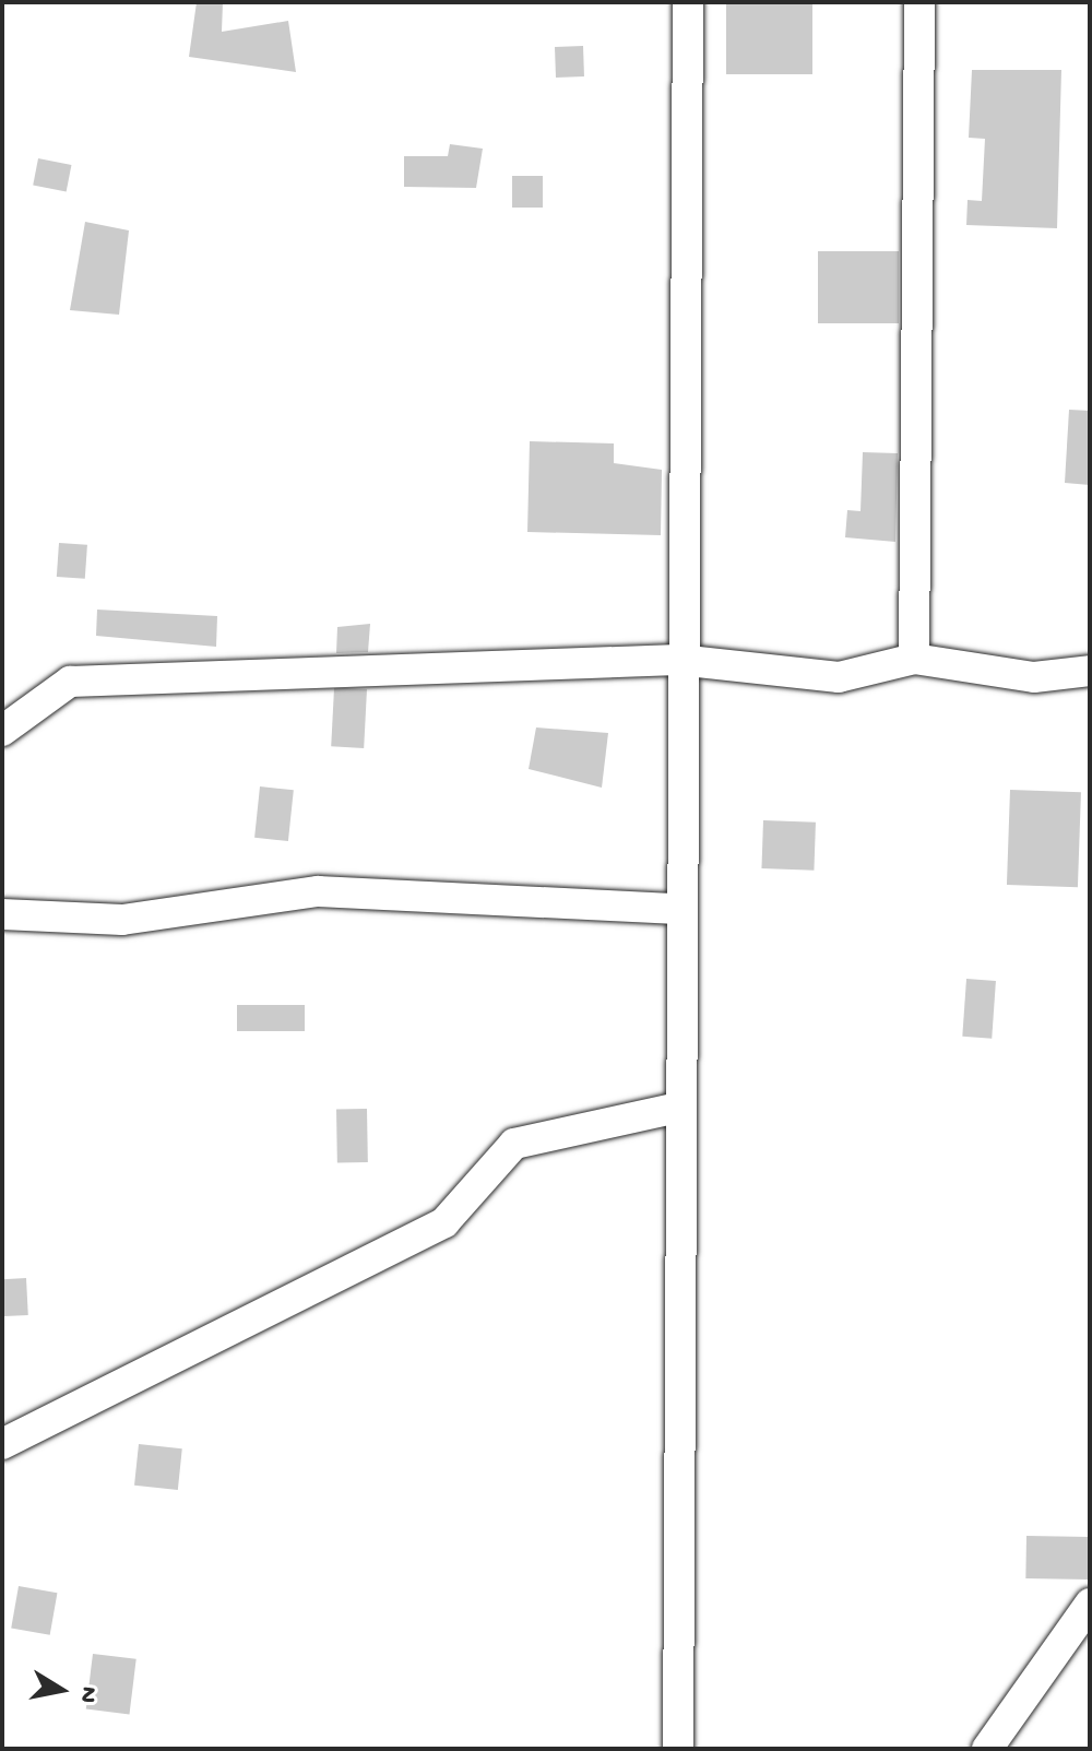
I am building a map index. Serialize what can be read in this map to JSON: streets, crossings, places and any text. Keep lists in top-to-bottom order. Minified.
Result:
{"north":"right"}
